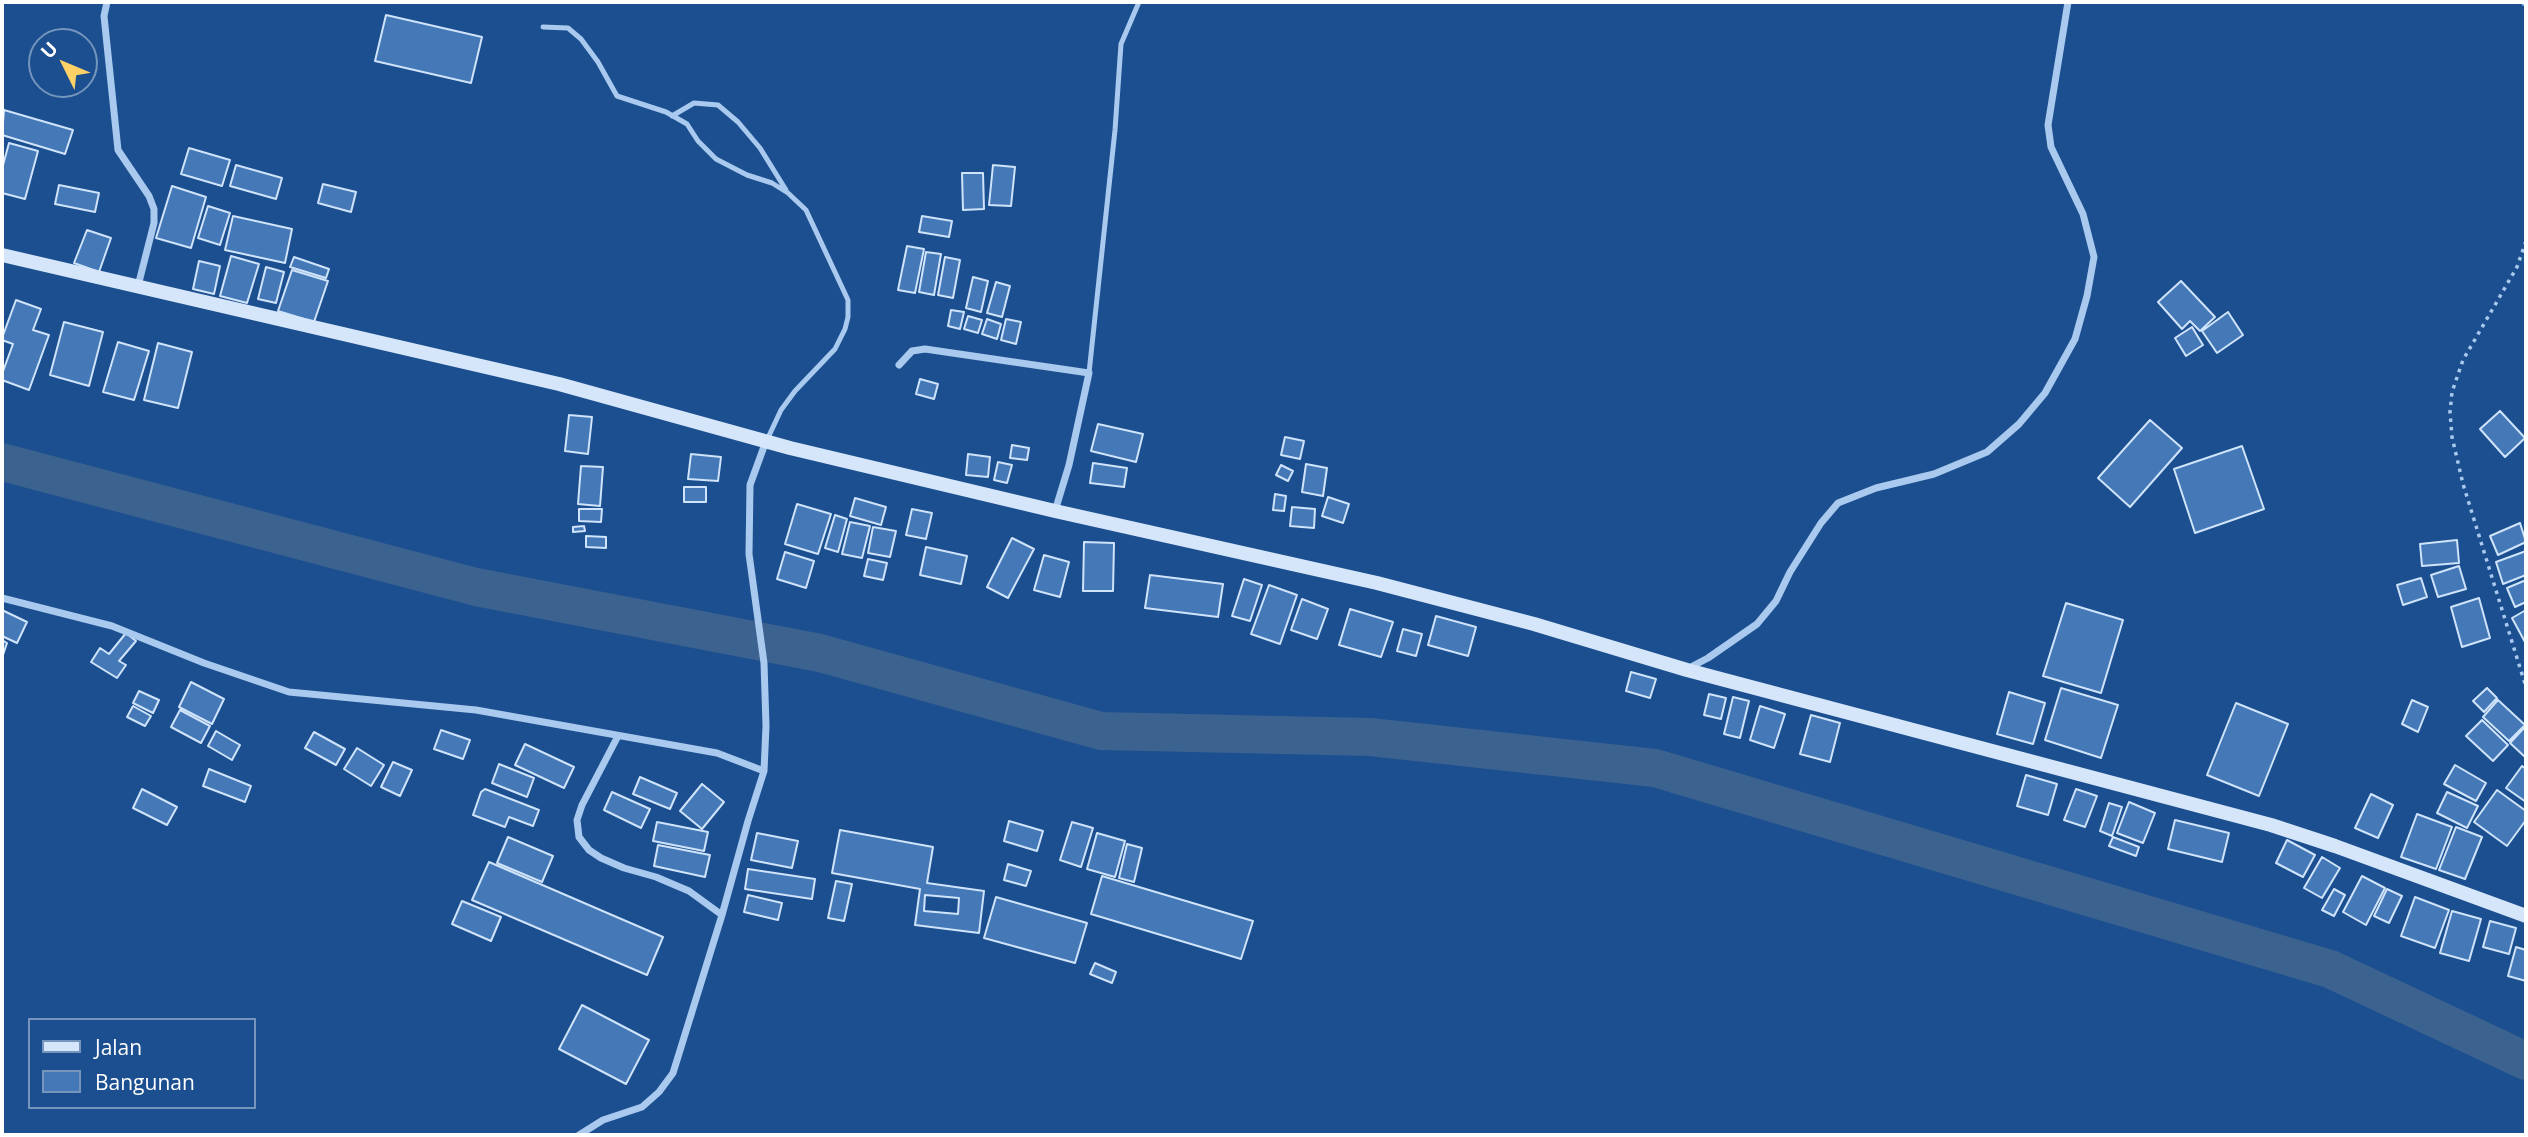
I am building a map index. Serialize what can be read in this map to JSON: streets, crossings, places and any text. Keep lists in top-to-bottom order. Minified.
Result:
{"legend":["Jalan","Bangunan"],"north":"top left"}
